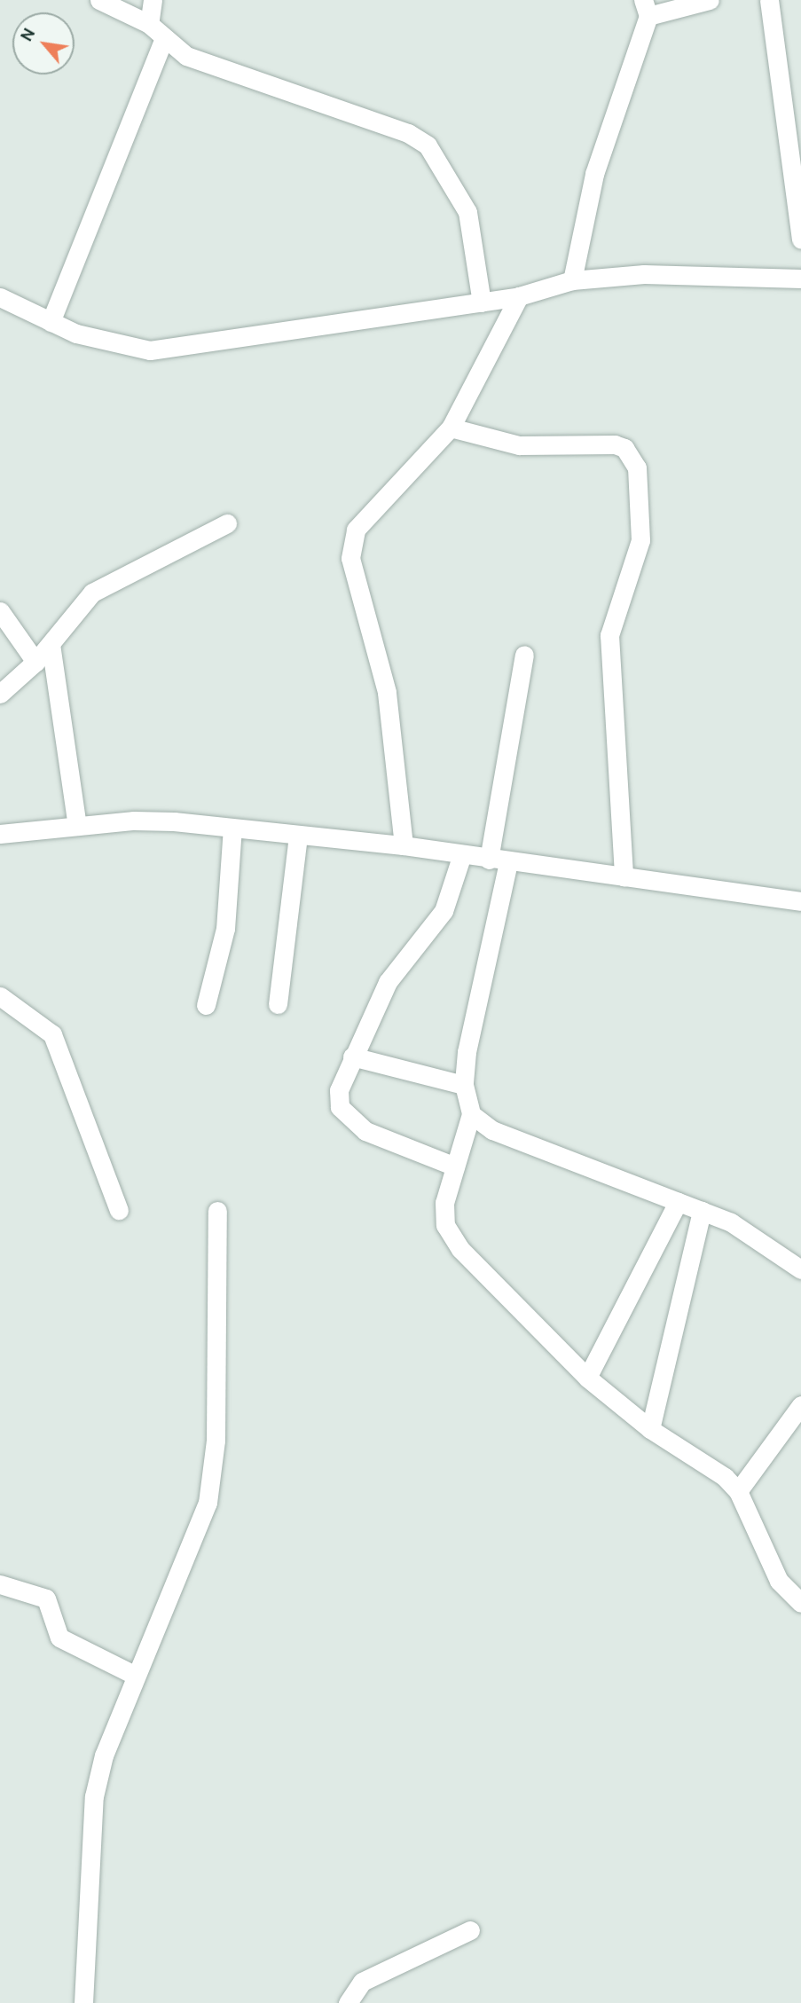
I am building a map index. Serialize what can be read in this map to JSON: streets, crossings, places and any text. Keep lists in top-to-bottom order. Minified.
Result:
{"north":"top left"}
